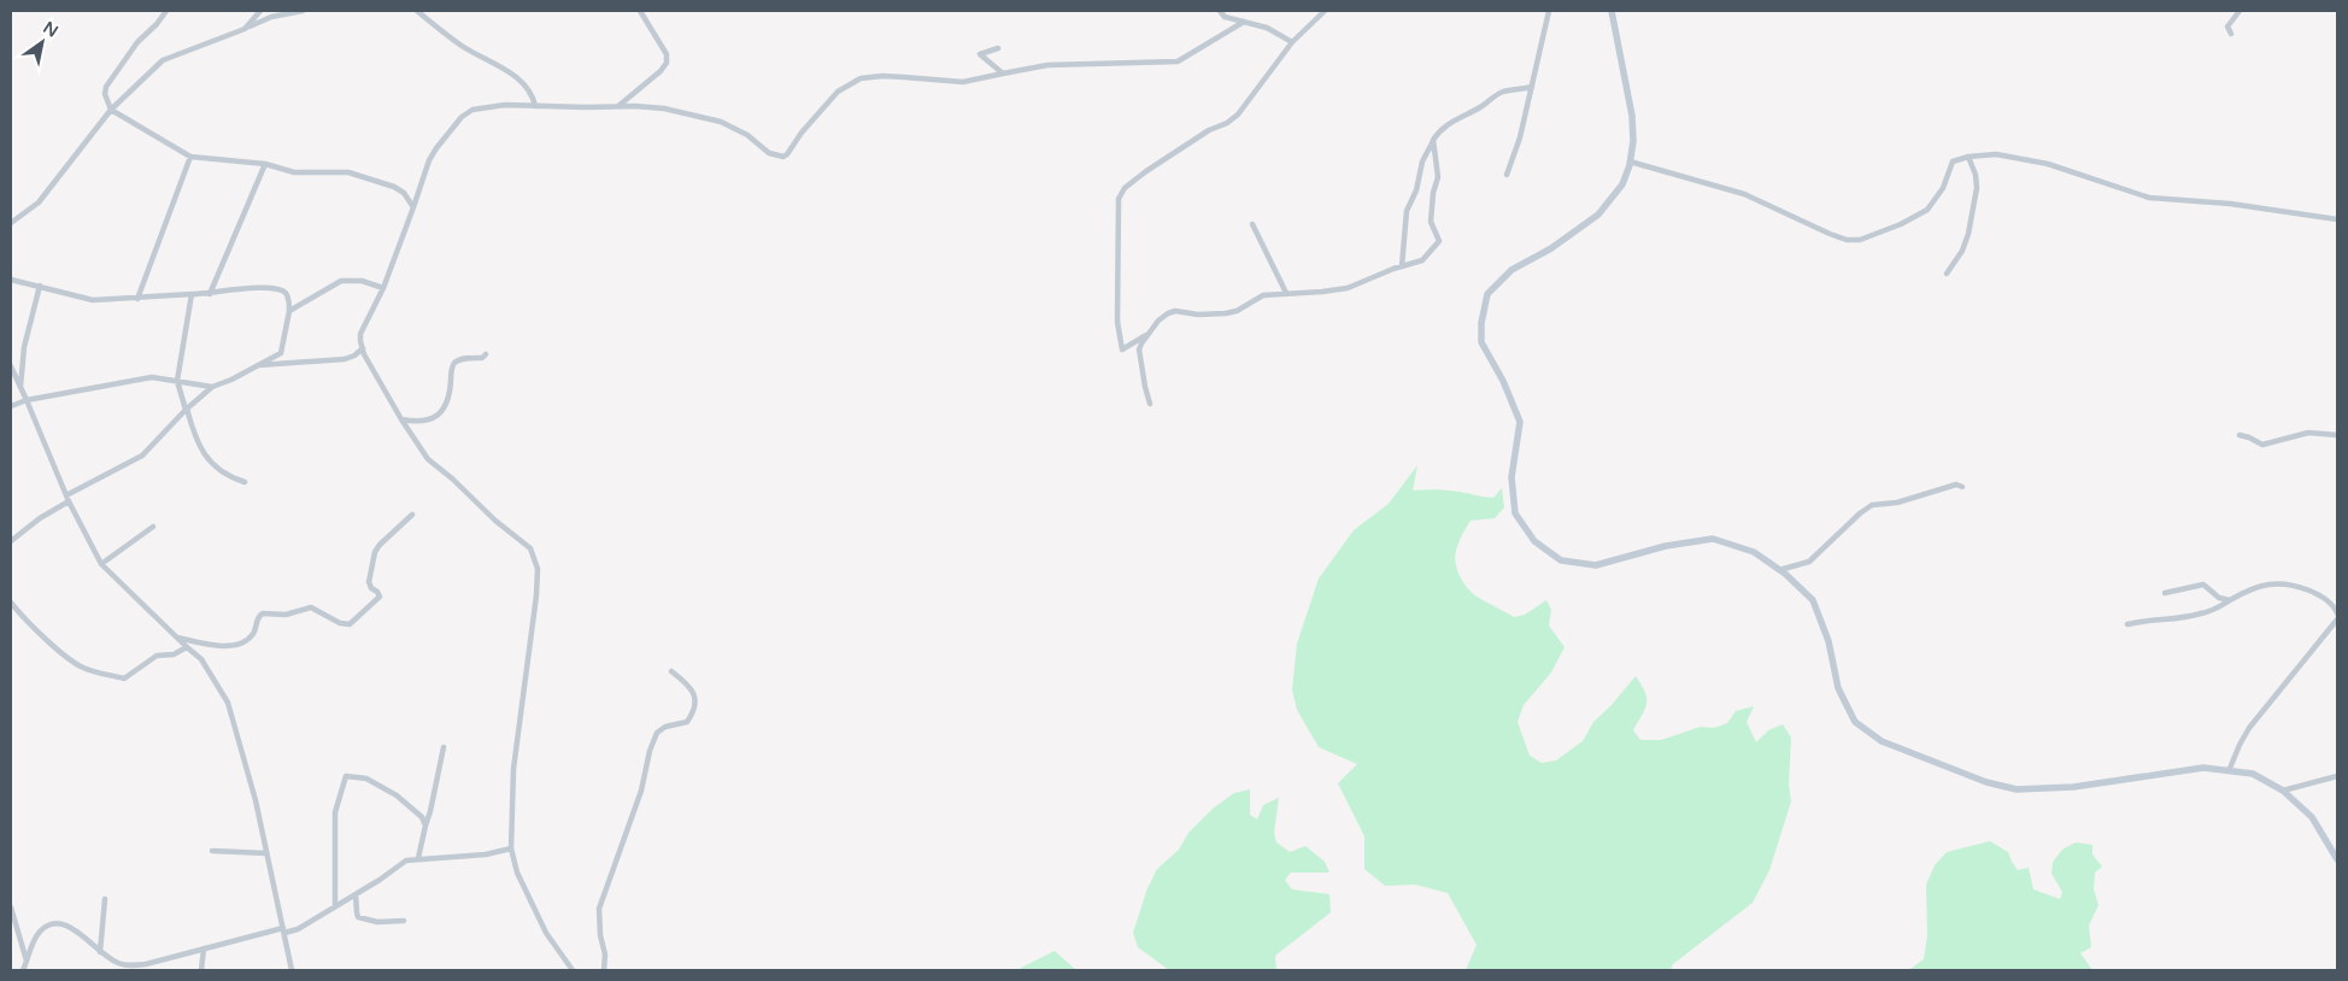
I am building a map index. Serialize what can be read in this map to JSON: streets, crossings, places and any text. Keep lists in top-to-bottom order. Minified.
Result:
{"north":"top right"}
